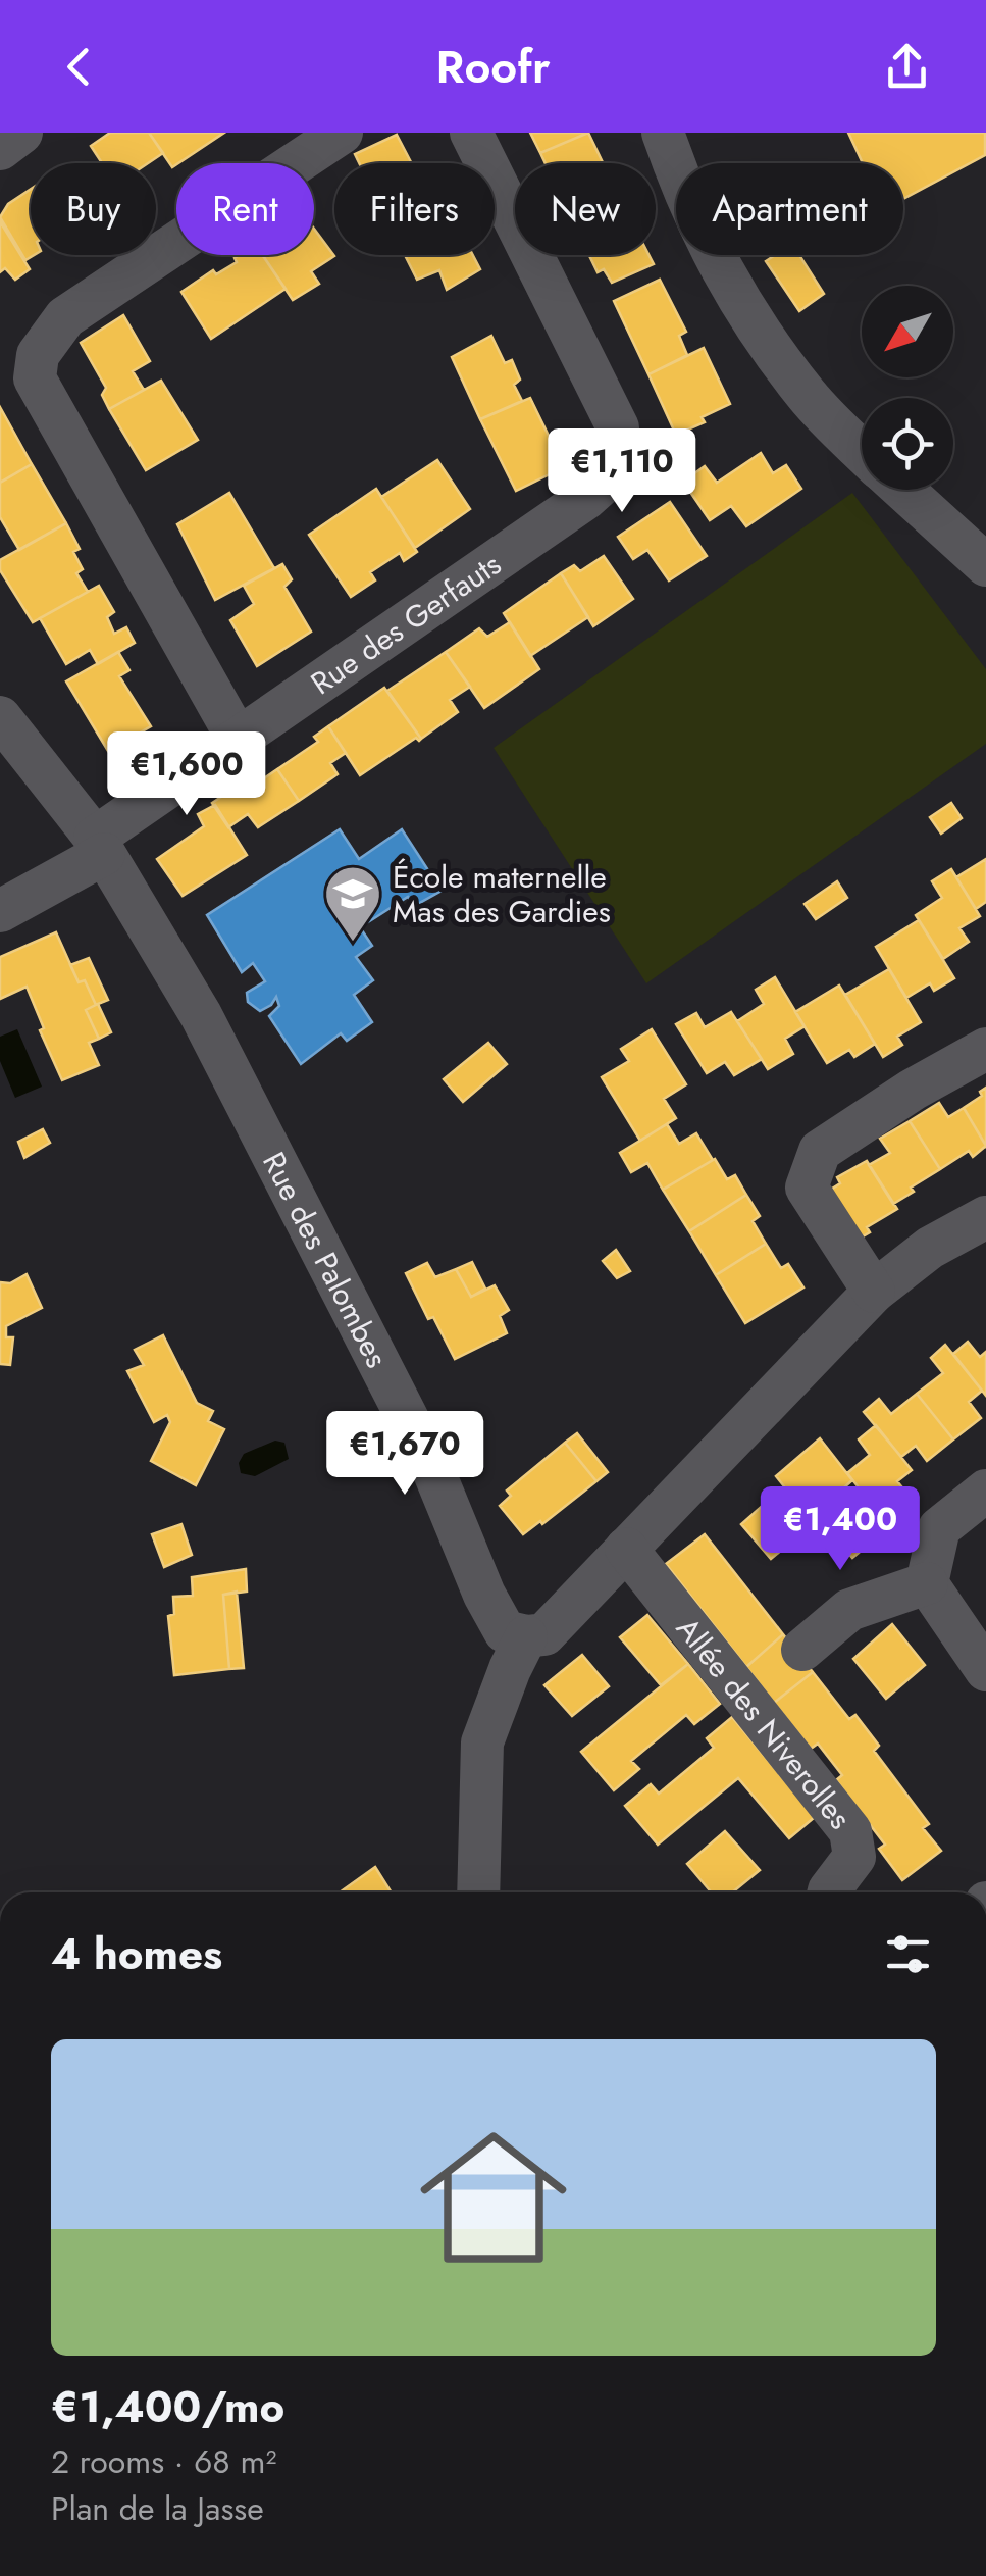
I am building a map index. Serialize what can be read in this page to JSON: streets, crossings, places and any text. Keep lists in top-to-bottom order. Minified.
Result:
{"streets":{"street":["Rue des Gerfauts","Rue des Palombes","Allée des Niverolles"]},"crossings":[["Rue des Gerfauts","Rue des Palombes"]],"places":{"school or university":["École maternelle Mas des Gardies"]},"north":"bottom left","page":{"header":"Roofr","chip":["Buy","Rent","Filters","New","Apartment"],"price":["€1,110","€1,600","€1,670","€1,400"],"heading":"4 homes","list":[{"name":"€1,400/mo","note":"2 rooms · 68 m² · Plan de la Jasse"}]}}
